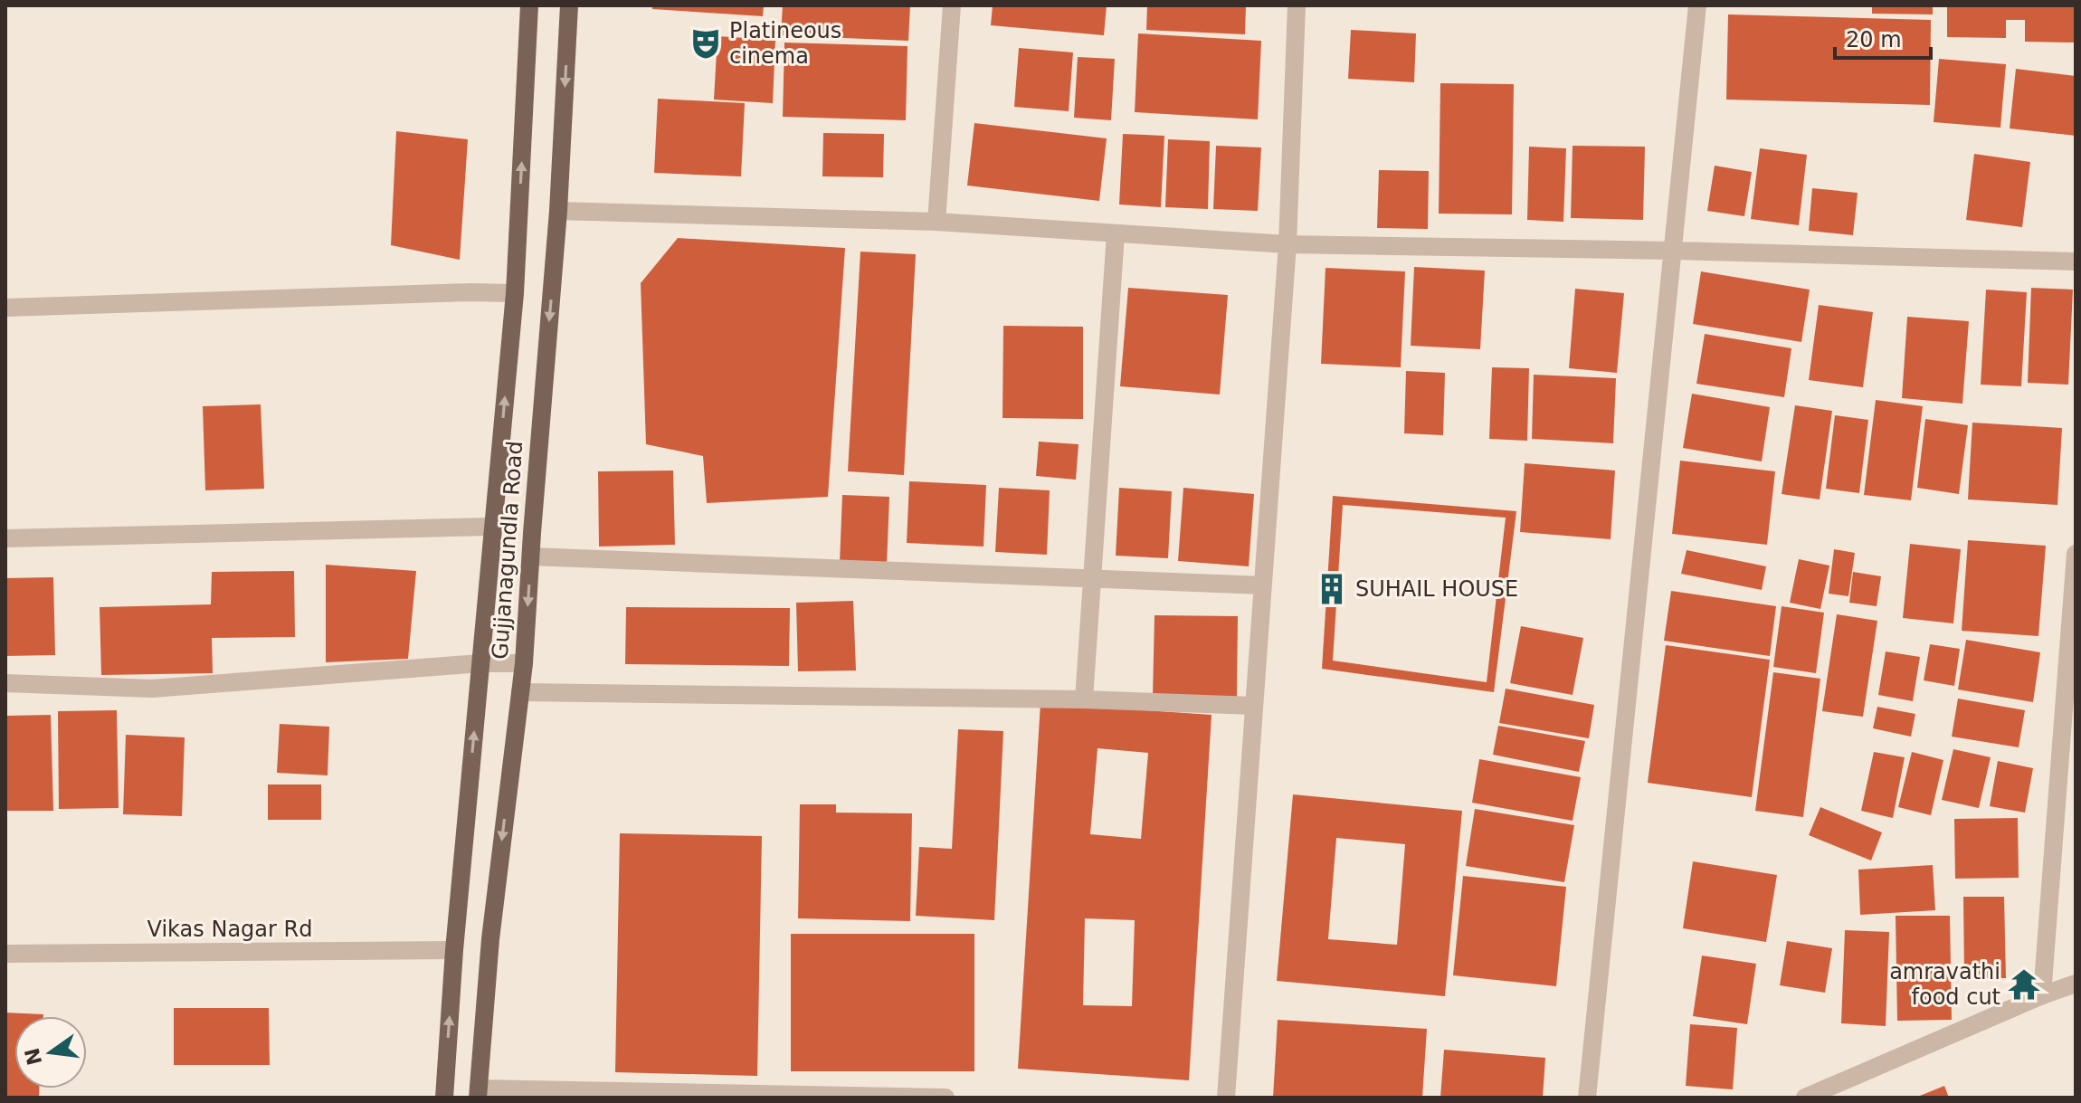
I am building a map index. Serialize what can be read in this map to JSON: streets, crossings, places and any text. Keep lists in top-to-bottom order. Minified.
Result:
{"streets":{"main road":["Gujjanagundla Road"],"street":["Vikas Nagar Rd"]},"crossings":[["Gujjanagundla Road","Vikas Nagar Rd"]],"places":{"theatre":["Platineous cinema"],"building":["SUHAIL HOUSE"],"temple":["amravathi food cut"]},"scale_bar":"20 m","north":"left"}
